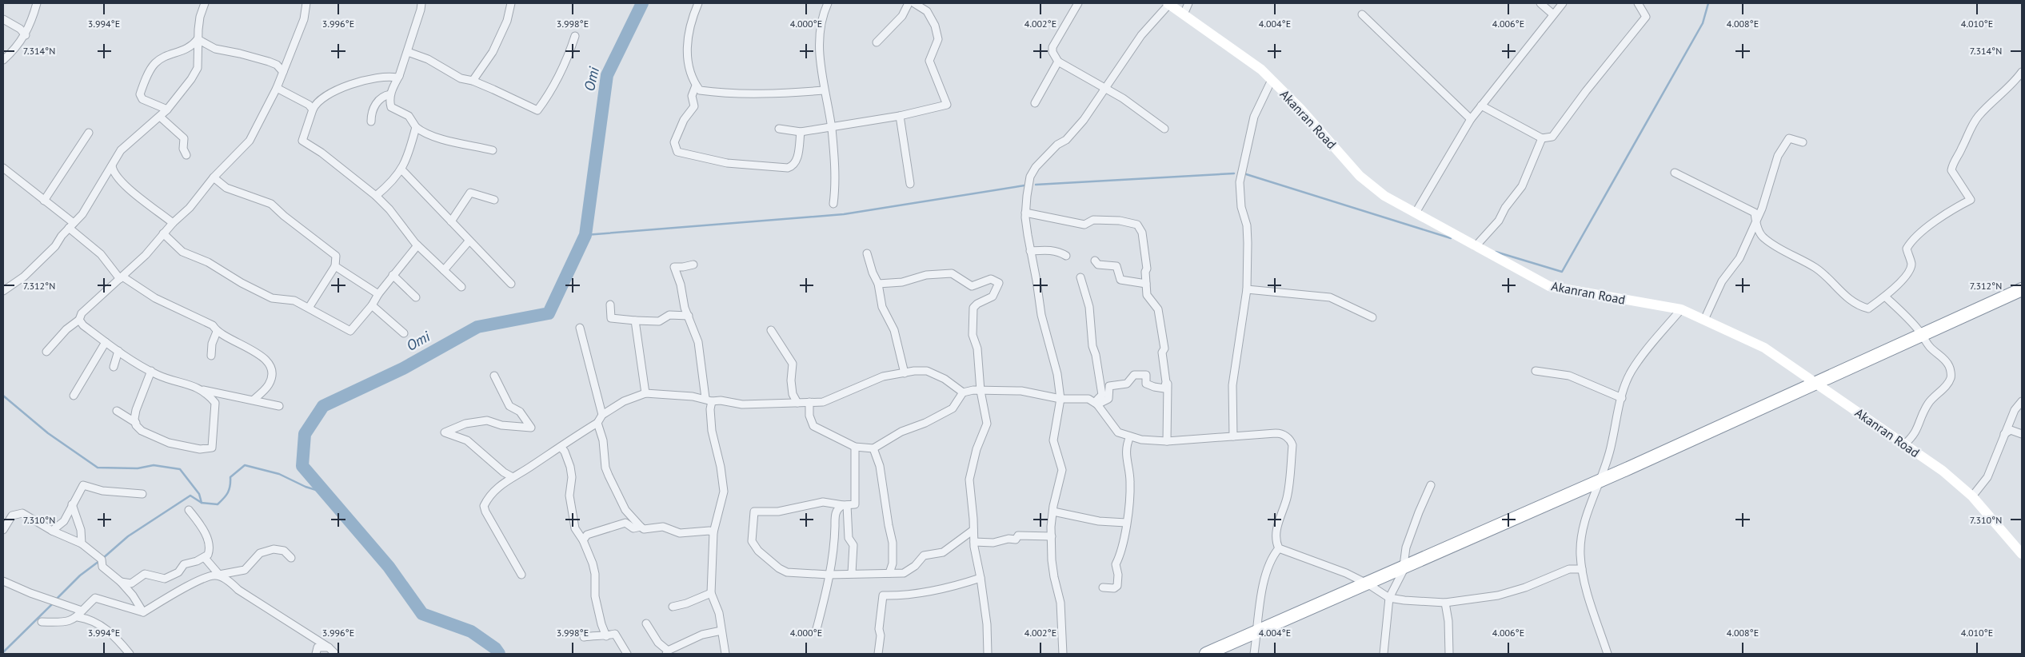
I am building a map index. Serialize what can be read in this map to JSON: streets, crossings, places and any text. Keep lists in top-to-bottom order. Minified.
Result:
{"streets":{"main road":["Akanran Road"]},"water":["Omi"],"coordinates":["3.994°E","3.996°E","3.998°E","4.000°E","4.002°E","4.004°E","4.006°E","4.008°E","4.010°E","7.314°N","7.312°N","7.310°N"]}
